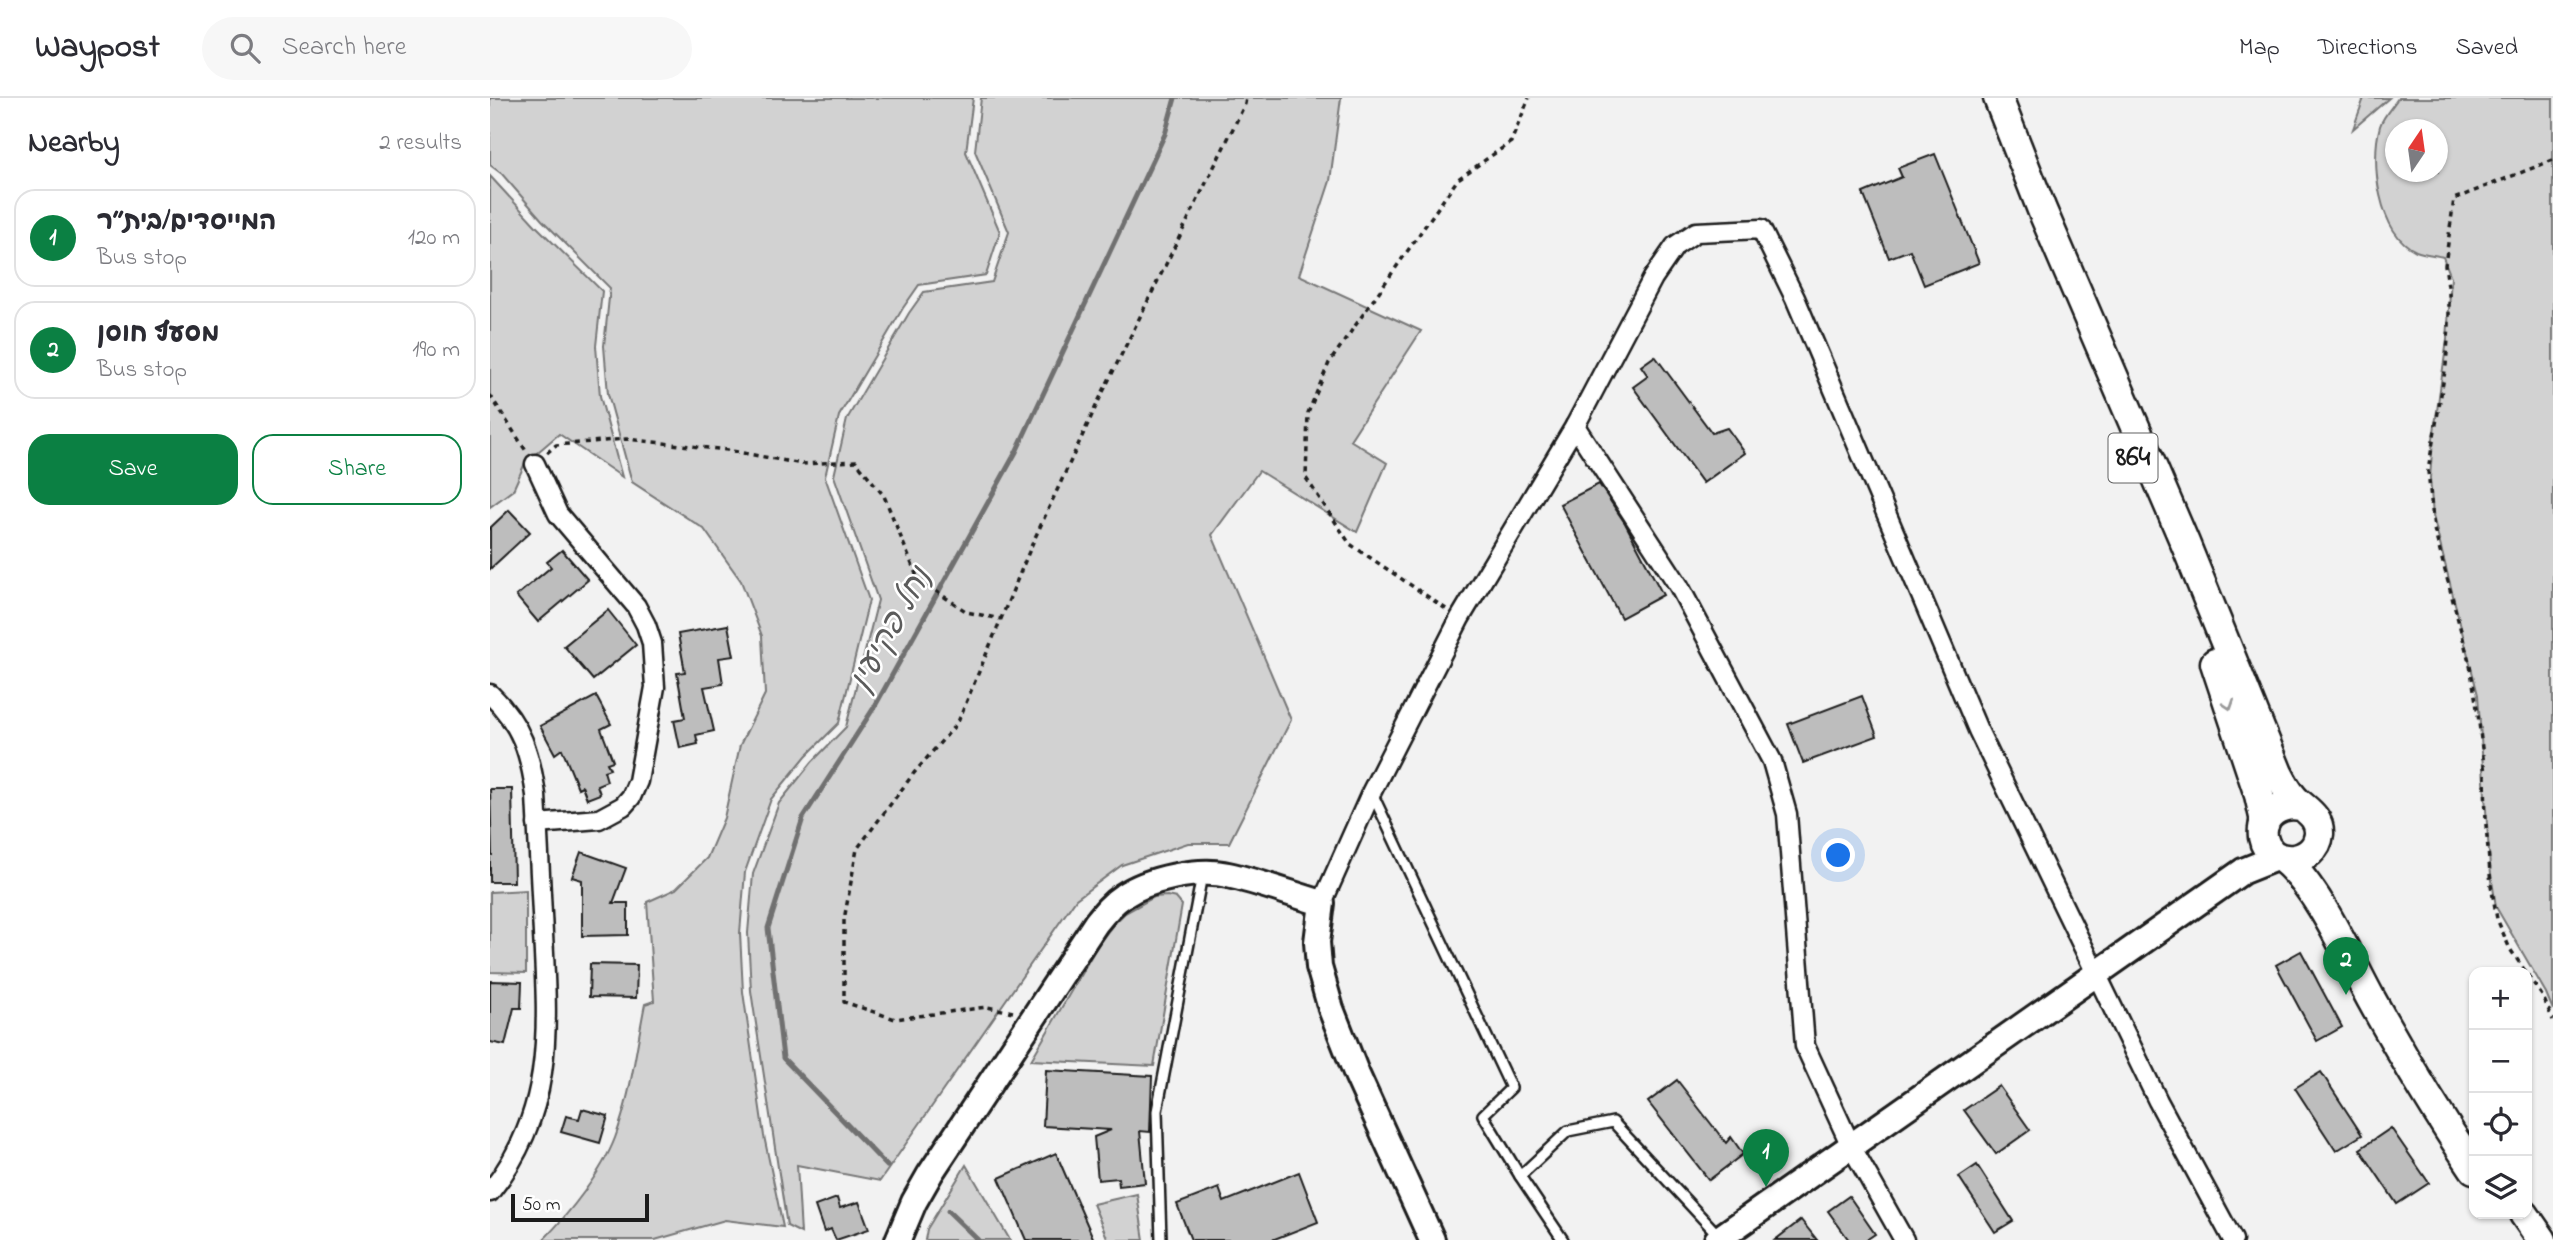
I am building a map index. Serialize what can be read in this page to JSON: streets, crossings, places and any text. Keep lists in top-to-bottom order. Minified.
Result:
{"streets":{"main road":["864"]},"water":["נחל פקיעין"],"scale_bar":"50 m","north":"top","page":{"header":"Waypost","search":"Search here","nav":["Map","Directions","Saved"],"heading":["Nearby","2 results"],"list":[{"mark":"1","name":"המייסדים/בית״ר","note":"Bus stop","value":"120 m"},{"mark":"2","name":"מסעף חוסן","note":"Bus stop","value":"190 m"}],"buttons":["Save","Share"],"pins":["2","1"],"map_buttons":["+","−"],"scale":"50 m"}}
